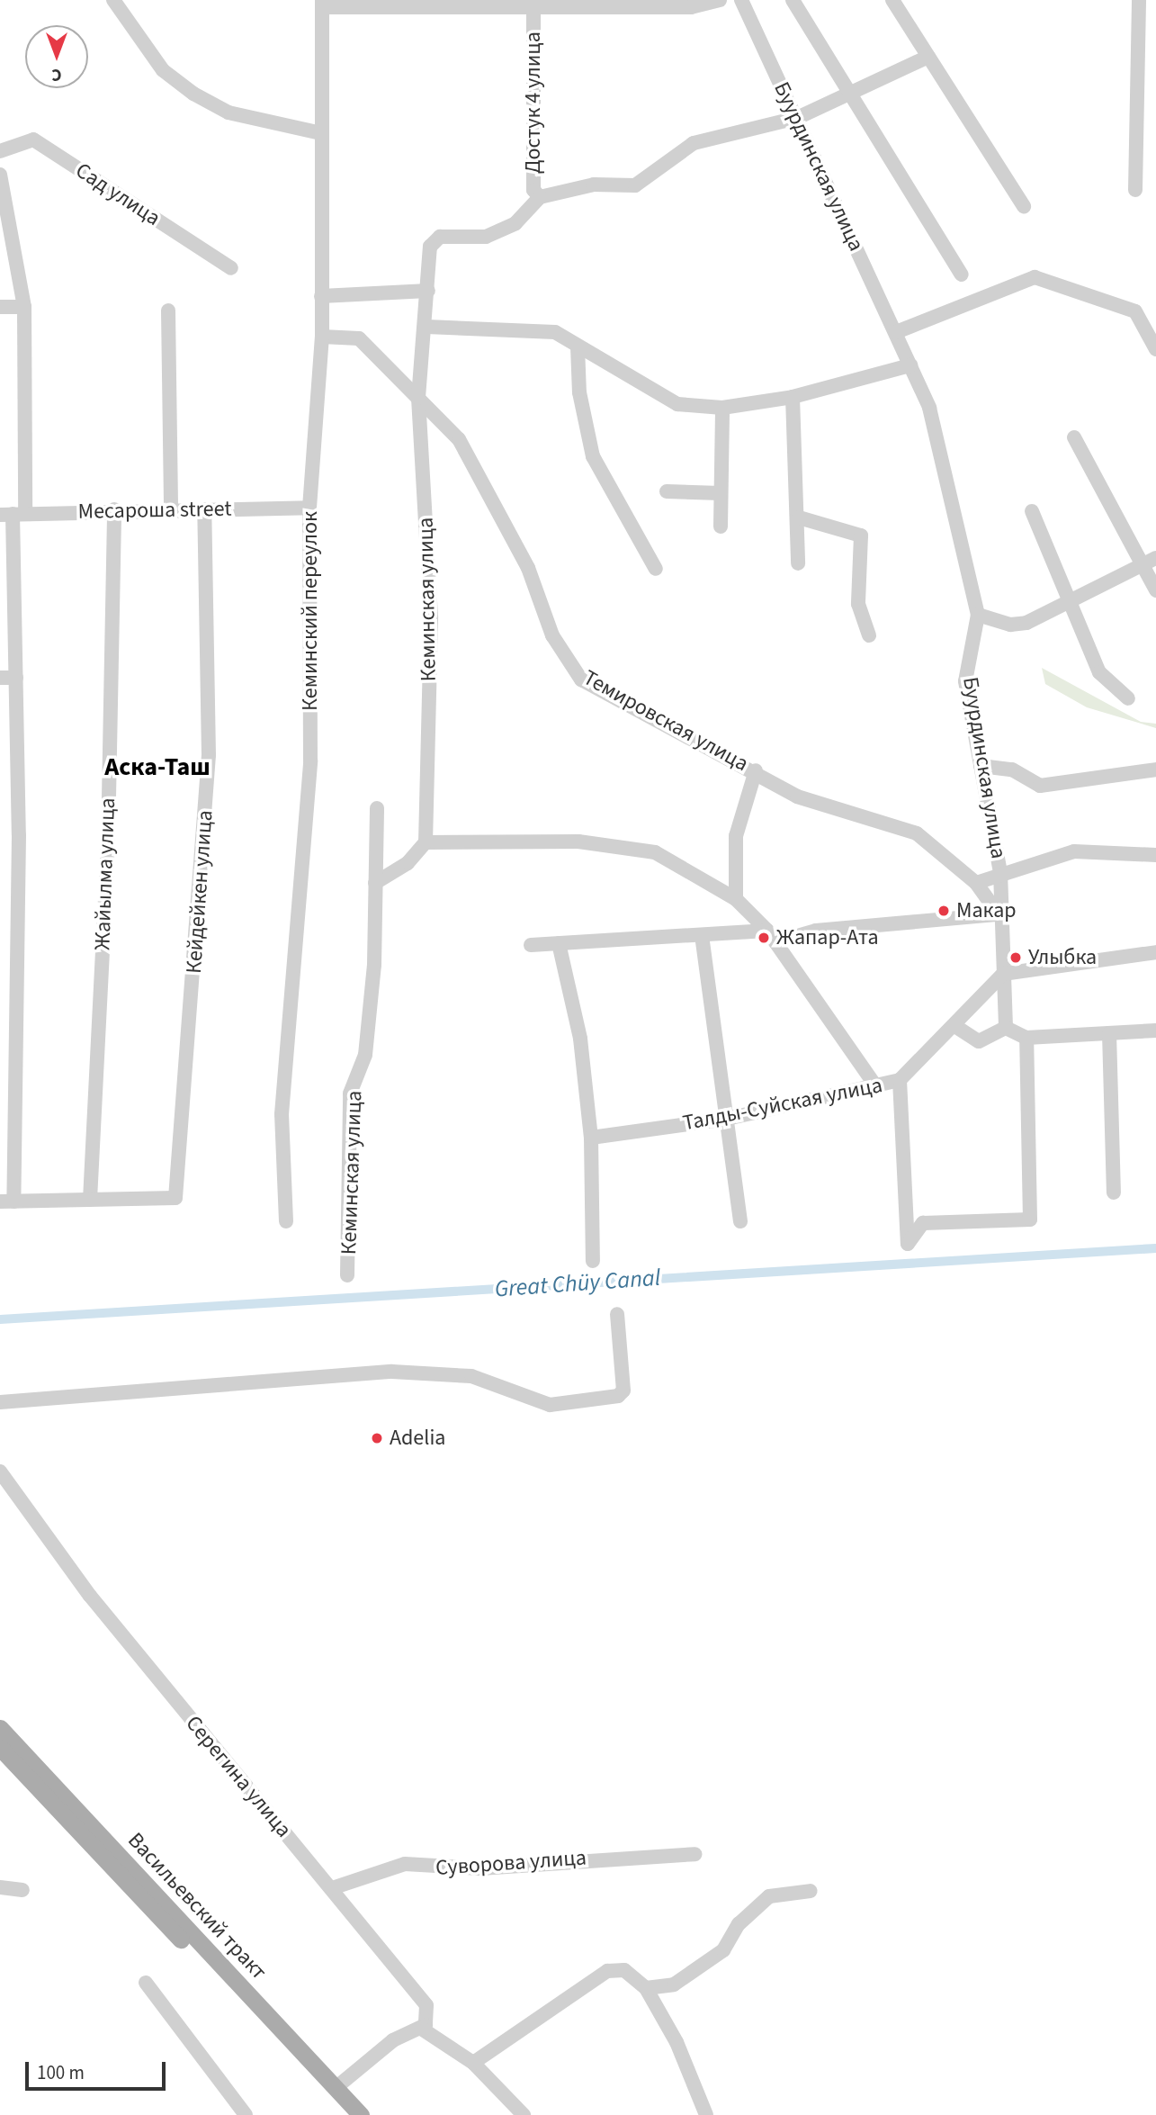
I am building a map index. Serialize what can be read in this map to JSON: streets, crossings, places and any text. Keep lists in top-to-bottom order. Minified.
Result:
{"streets":{"main road":["Васильевский тракт"],"street":["Достук 4 улица","Буурдинская улица","Сад улица","Месароша street","Кеминская улица","Кеминский переулок","Темировская улица","Жайылма улица","Кейдейкен улица","Талды-Суйская улица","Серегина улица","Суворова улица"]},"crossings":[["Достук 4 улица","Буурдинская улица"],["Достук 4 улица","Кеминская улица"],["Буурдинская улица","Темировская улица"],["Буурдинская улица","Талды-Суйская улица"],["Месароша street","Кеминский переулок"],["Месароша street","Жайылма улица"],["Месароша street","Кейдейкен улица"],["Кеминская улица","Темировская улица"],["Кеминский переулок","Темировская улица"],["Жайылма улица","Кейдейкен улица"],["Серегина улица","Суворова улица"]],"districts":["Аска-Таш"],"water":["Great Chüy Canal"],"places":["Макар","Жапар-Ата","Улыбка","Adelia"],"scale_bar":"100 m","north":"bottom"}
